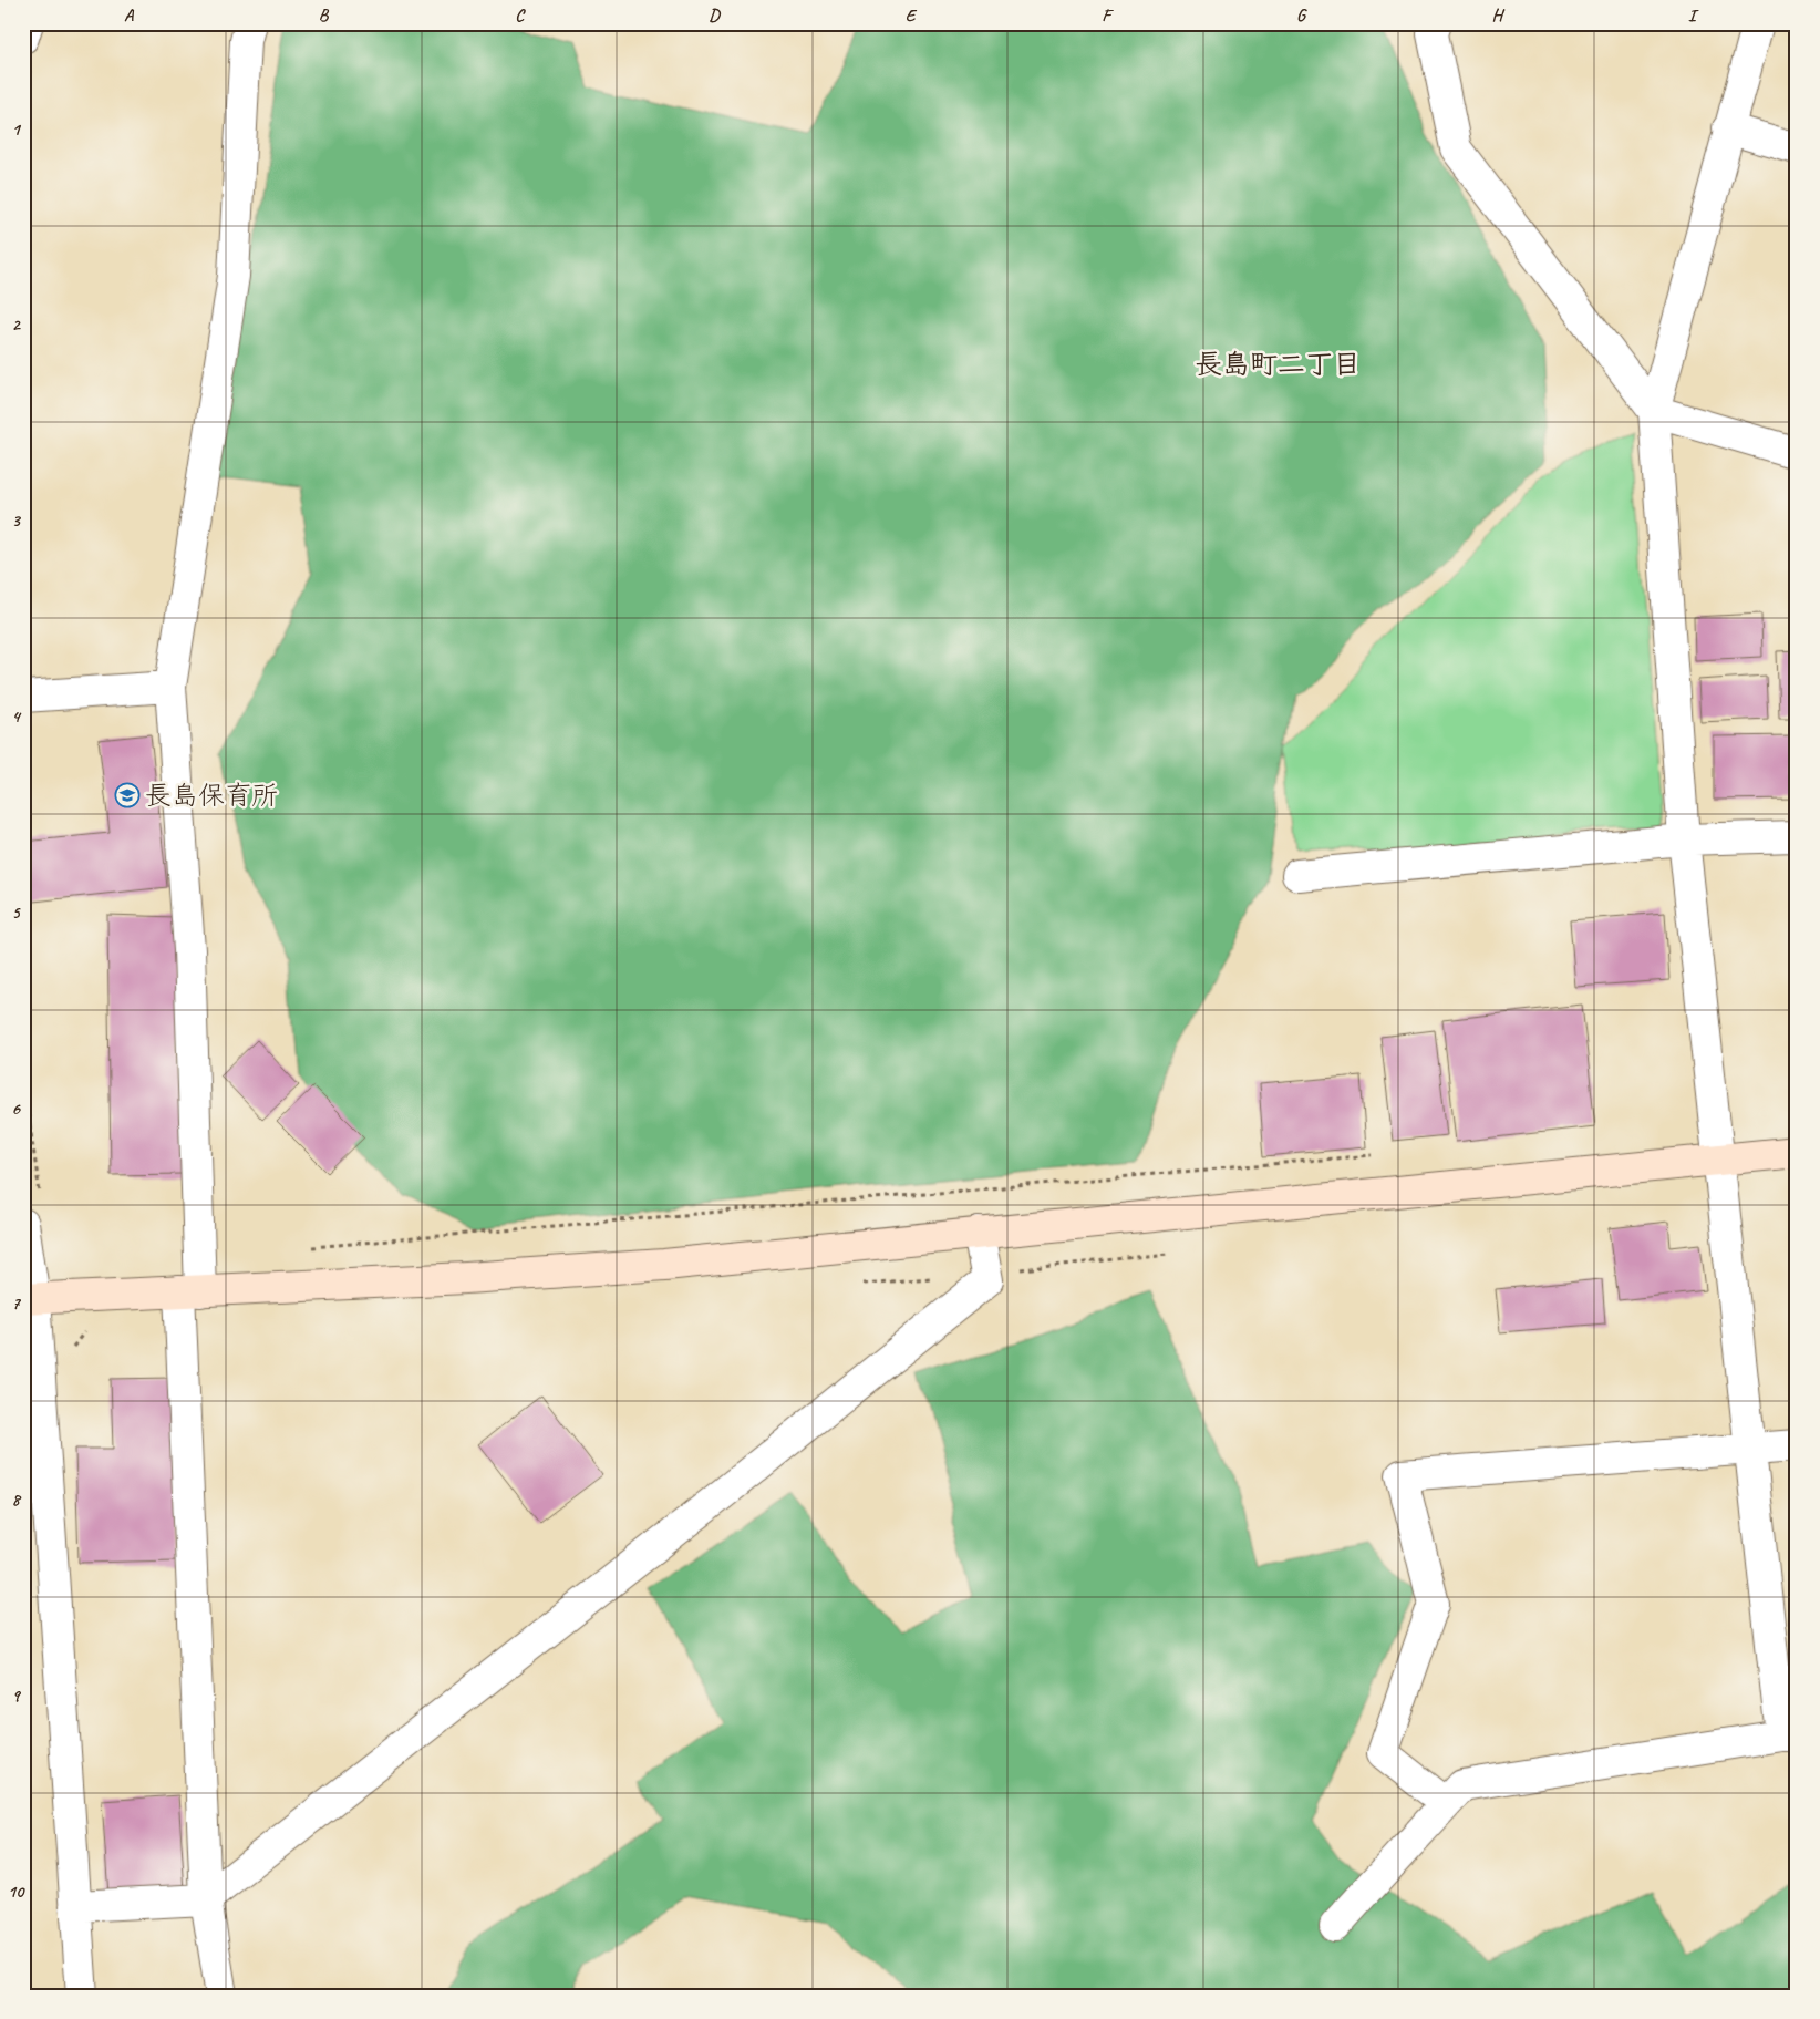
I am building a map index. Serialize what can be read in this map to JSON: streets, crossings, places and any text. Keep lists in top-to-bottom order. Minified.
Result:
{"districts":["長島町二丁目"],"places":{"school or university":["長島保育所"]},"grid":{"columns":["A","B","C","D","E","F","G","H","I"],"rows":["1","2","3","4","5","6","7","8","9","10"]}}
